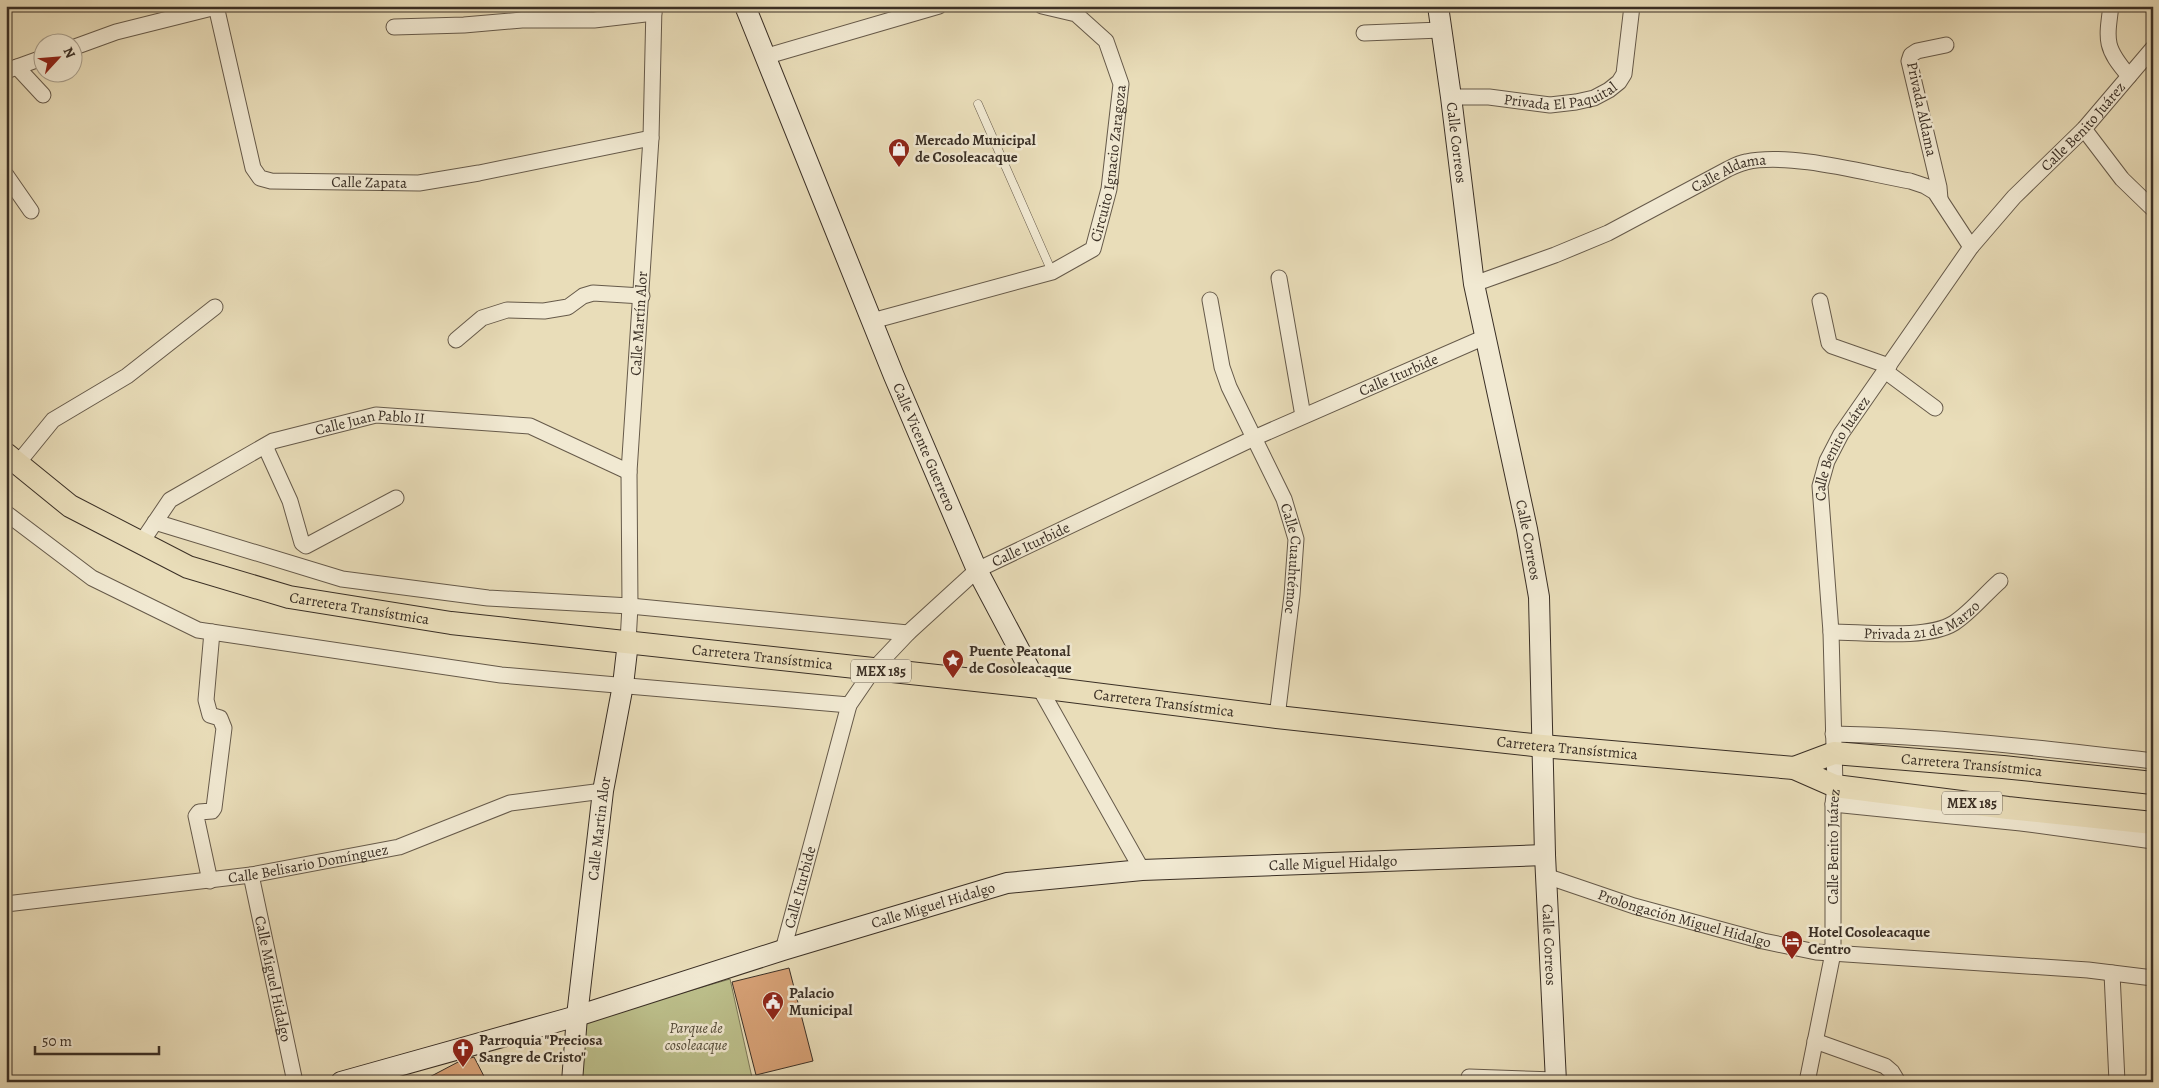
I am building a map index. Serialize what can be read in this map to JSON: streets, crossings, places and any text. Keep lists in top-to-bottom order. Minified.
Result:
{"streets":{"main road":["Calle Correos","Calle Vicente Guerrero","Carretera Transístmica","MEX 185","Calle Martin Alor","Calle Miguel Hidalgo"],"street":["Privada El Paquital","Privada Aldama","Calle Benito Juárez","Circuito Ignacio Zaragoza","Calle Aldama","Calle Zapata","Calle Martín Alor","Calle Iturbide","Calle Juan Pablo II","Calle Cuauhtémoc","Privada 21 de Marzo","Calle Belisario Domínguez","Prolongación Miguel Hidalgo"]},"crossings":[["Privada El Paquital","Calle Correos"],["Privada Aldama","Calle Aldama"],["Calle Benito Juárez","Calle Aldama"],["Calle Benito Juárez","Carretera Transístmica"],["Calle Benito Juárez","Privada 21 de Marzo"],["Calle Benito Juárez","Prolongación Miguel Hidalgo"],["Calle Correos","Calle Aldama"],["Calle Correos","Calle Iturbide"],["Calle Correos","Carretera Transístmica"],["Calle Correos","Calle Miguel Hidalgo"],["Calle Correos","Prolongación Miguel Hidalgo"],["Circuito Ignacio Zaragoza","Calle Vicente Guerrero"],["Calle Zapata","Calle Martín Alor"],["Calle Martín Alor","Calle Juan Pablo II"],["Calle Martín Alor","Carretera Transístmica"],["Calle Martín Alor","Calle Martin Alor"],["Calle Iturbide","Calle Vicente Guerrero"],["Calle Iturbide","Calle Cuauhtémoc"],["Calle Iturbide","Carretera Transístmica"],["Calle Iturbide","Calle Miguel Hidalgo"],["Calle Juan Pablo II","Carretera Transístmica"],["Calle Vicente Guerrero","Carretera Transístmica"],["Calle Vicente Guerrero","Calle Miguel Hidalgo"],["Calle Cuauhtémoc","Carretera Transístmica"],["Carretera Transístmica","Calle Martin Alor"],["Calle Martin Alor","Calle Belisario Domínguez"],["Calle Martin Alor","Calle Miguel Hidalgo"],["Calle Belisario Domínguez","Calle Miguel Hidalgo"]],"parks":["Parque de cosoleacque"],"places":{"shop":["Mercado Municipal de Cosoleacaque"],"place":["Puente Peatonal de Cosoleacaque"],"hotel":["Hotel Cosoleacaque Centro"],"public building":["Palacio Municipal"],"church":["Parroquia \"Preciosa Sangre de Cristo\""]},"scale_bar":"50 m","north":"top right"}
